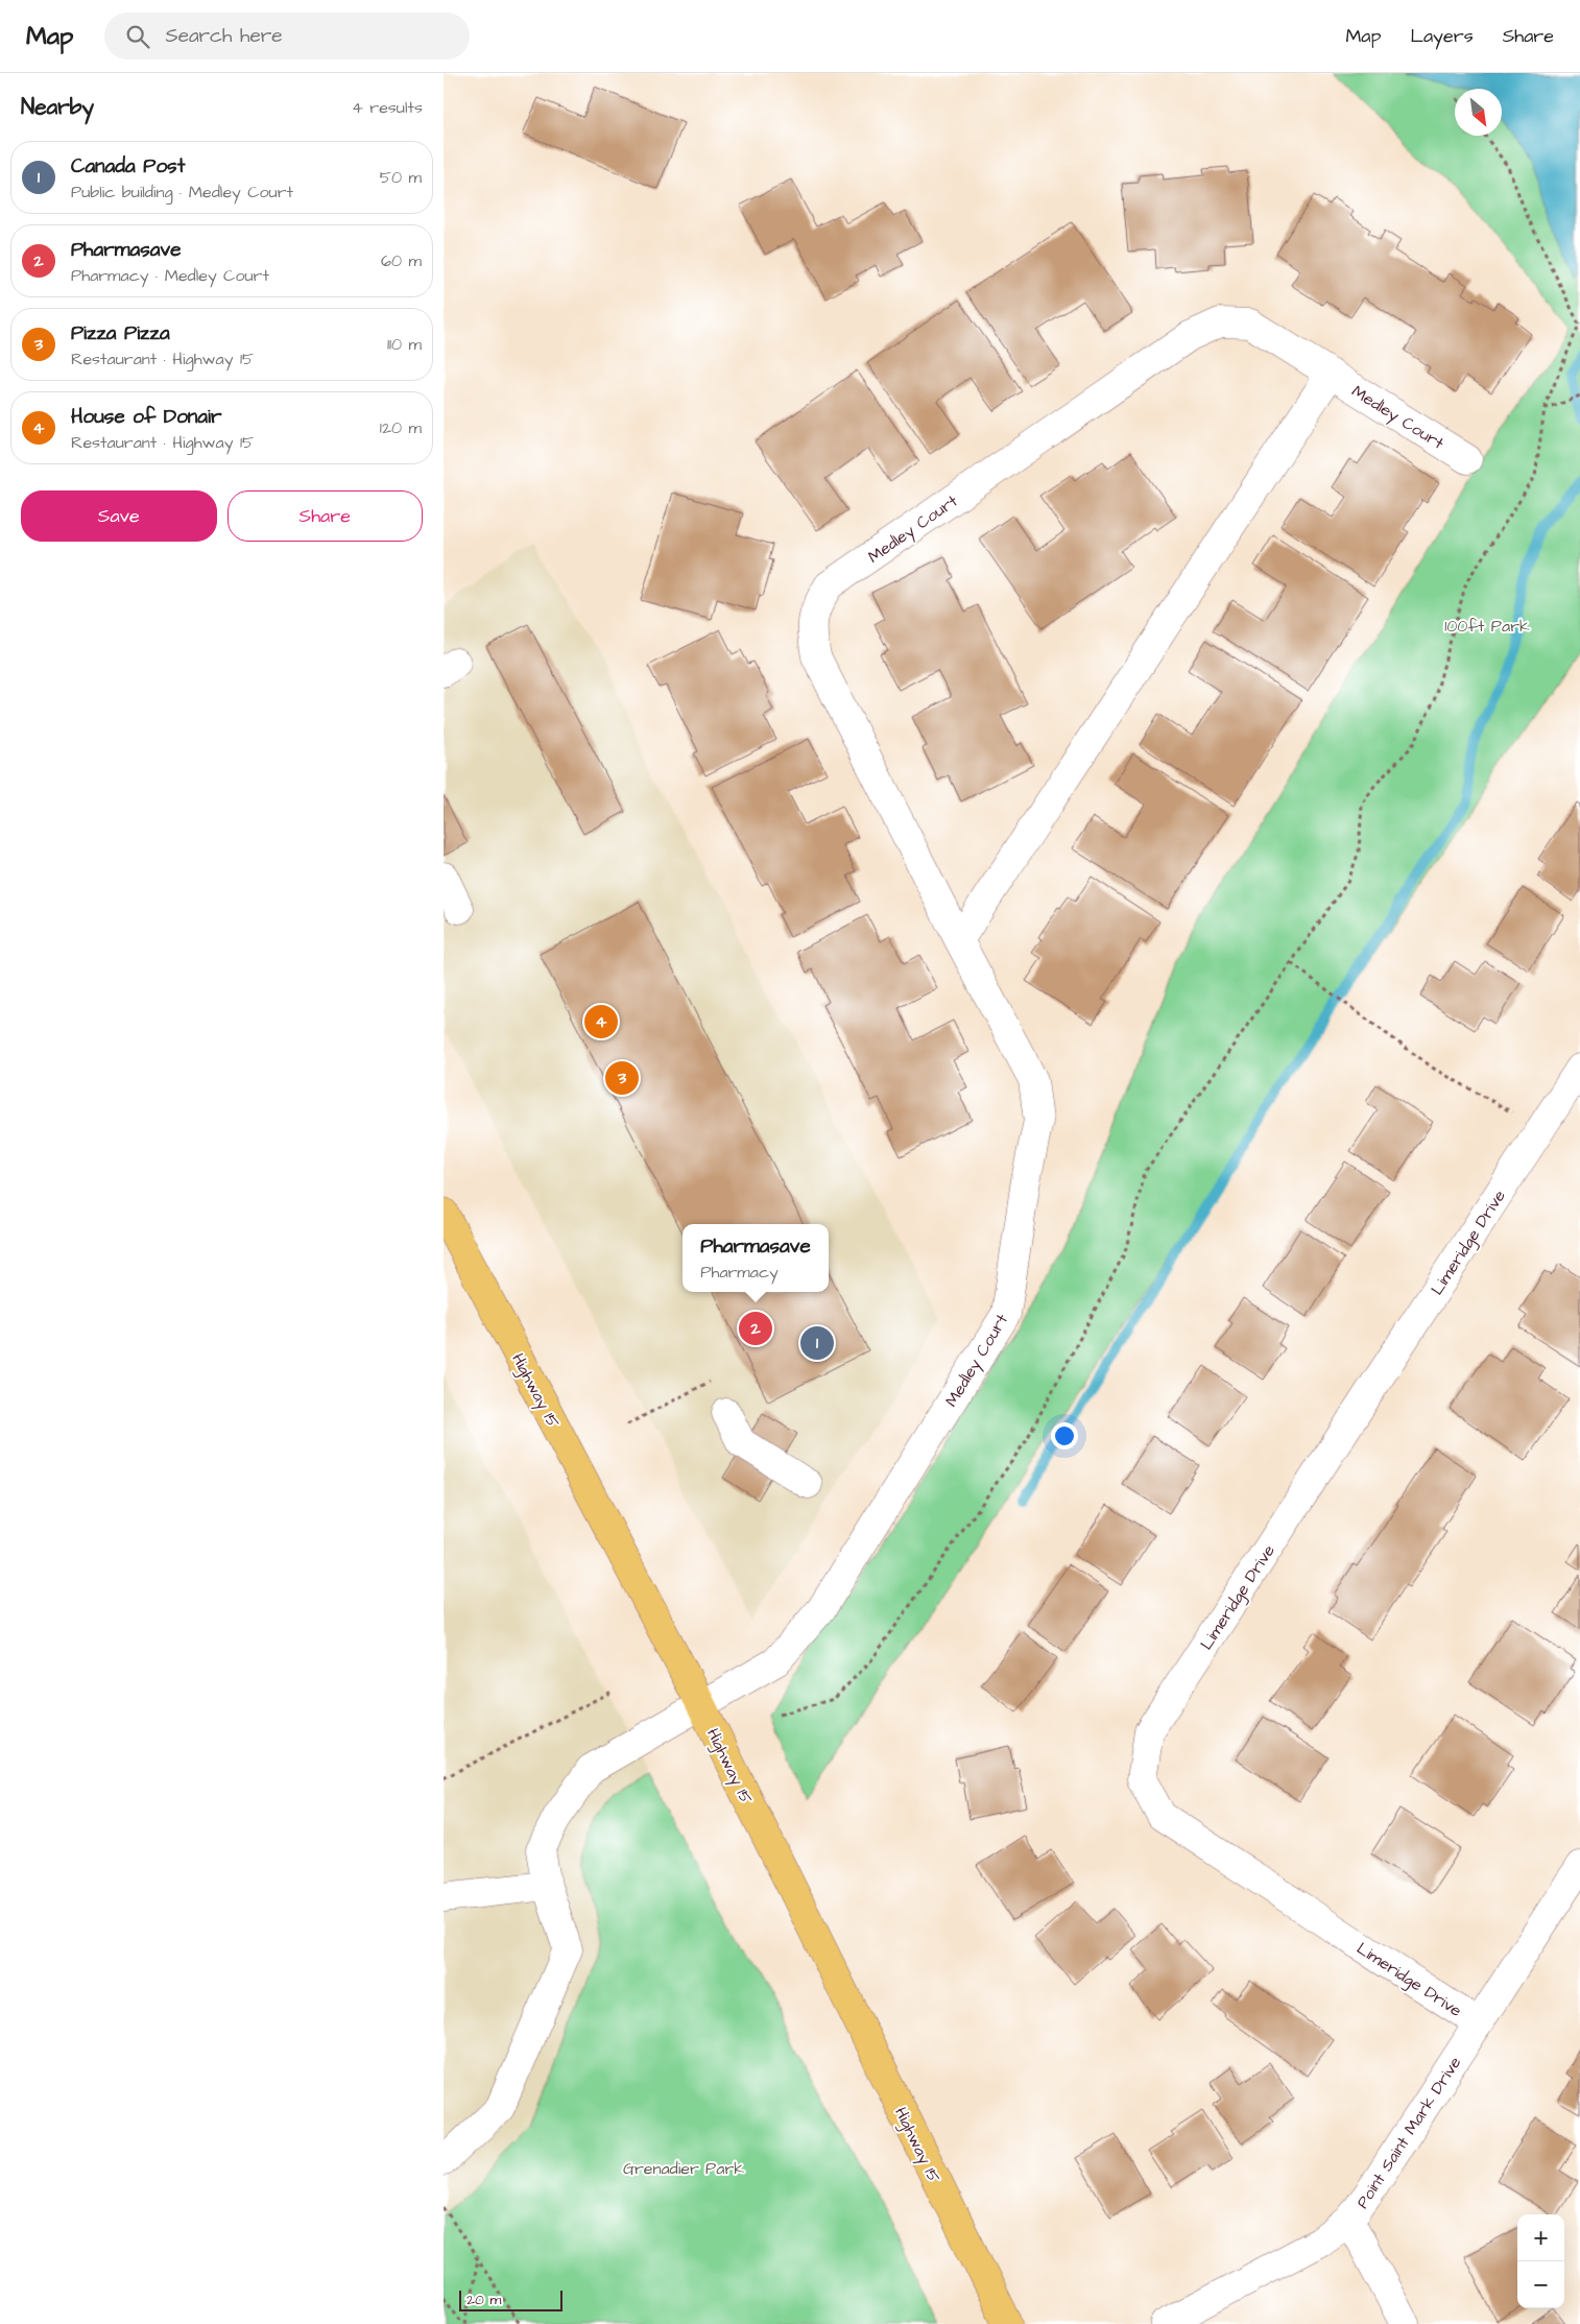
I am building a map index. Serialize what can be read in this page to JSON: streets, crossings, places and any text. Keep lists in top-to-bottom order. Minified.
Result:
{"streets":{"main road":["Highway 15"],"street":["Medley Court","Limeridge Drive","Point Saint Mark Drive"]},"crossings":[["Medley Court","Highway 15"],["Limeridge Drive","Point Saint Mark Drive"]],"parks":["100ft Park","Grenadier Park"],"scale_bar":"20 m","north":"bottom right","page":{"header":"Map","search":"Search here","nav":["Map","Layers","Share"],"heading":["Nearby","4 results"],"list":[{"mark":"1","name":"Canada Post","note":"Public building · Medley Court","value":"50 m"},{"mark":"2","name":"Pharmasave","note":"Pharmacy · Medley Court","value":"60 m"},{"mark":"3","name":"Pizza Pizza","note":"Restaurant · Highway 15","value":"110 m"},{"mark":"4","name":"House of Donair","note":"Restaurant · Highway 15","value":"120 m"}],"buttons":["Save","Share"],"pins":["4","3","2","1"],"popup":["Pharmasave","Pharmacy"],"map_buttons":["+","−"],"scale":"20 m"}}
